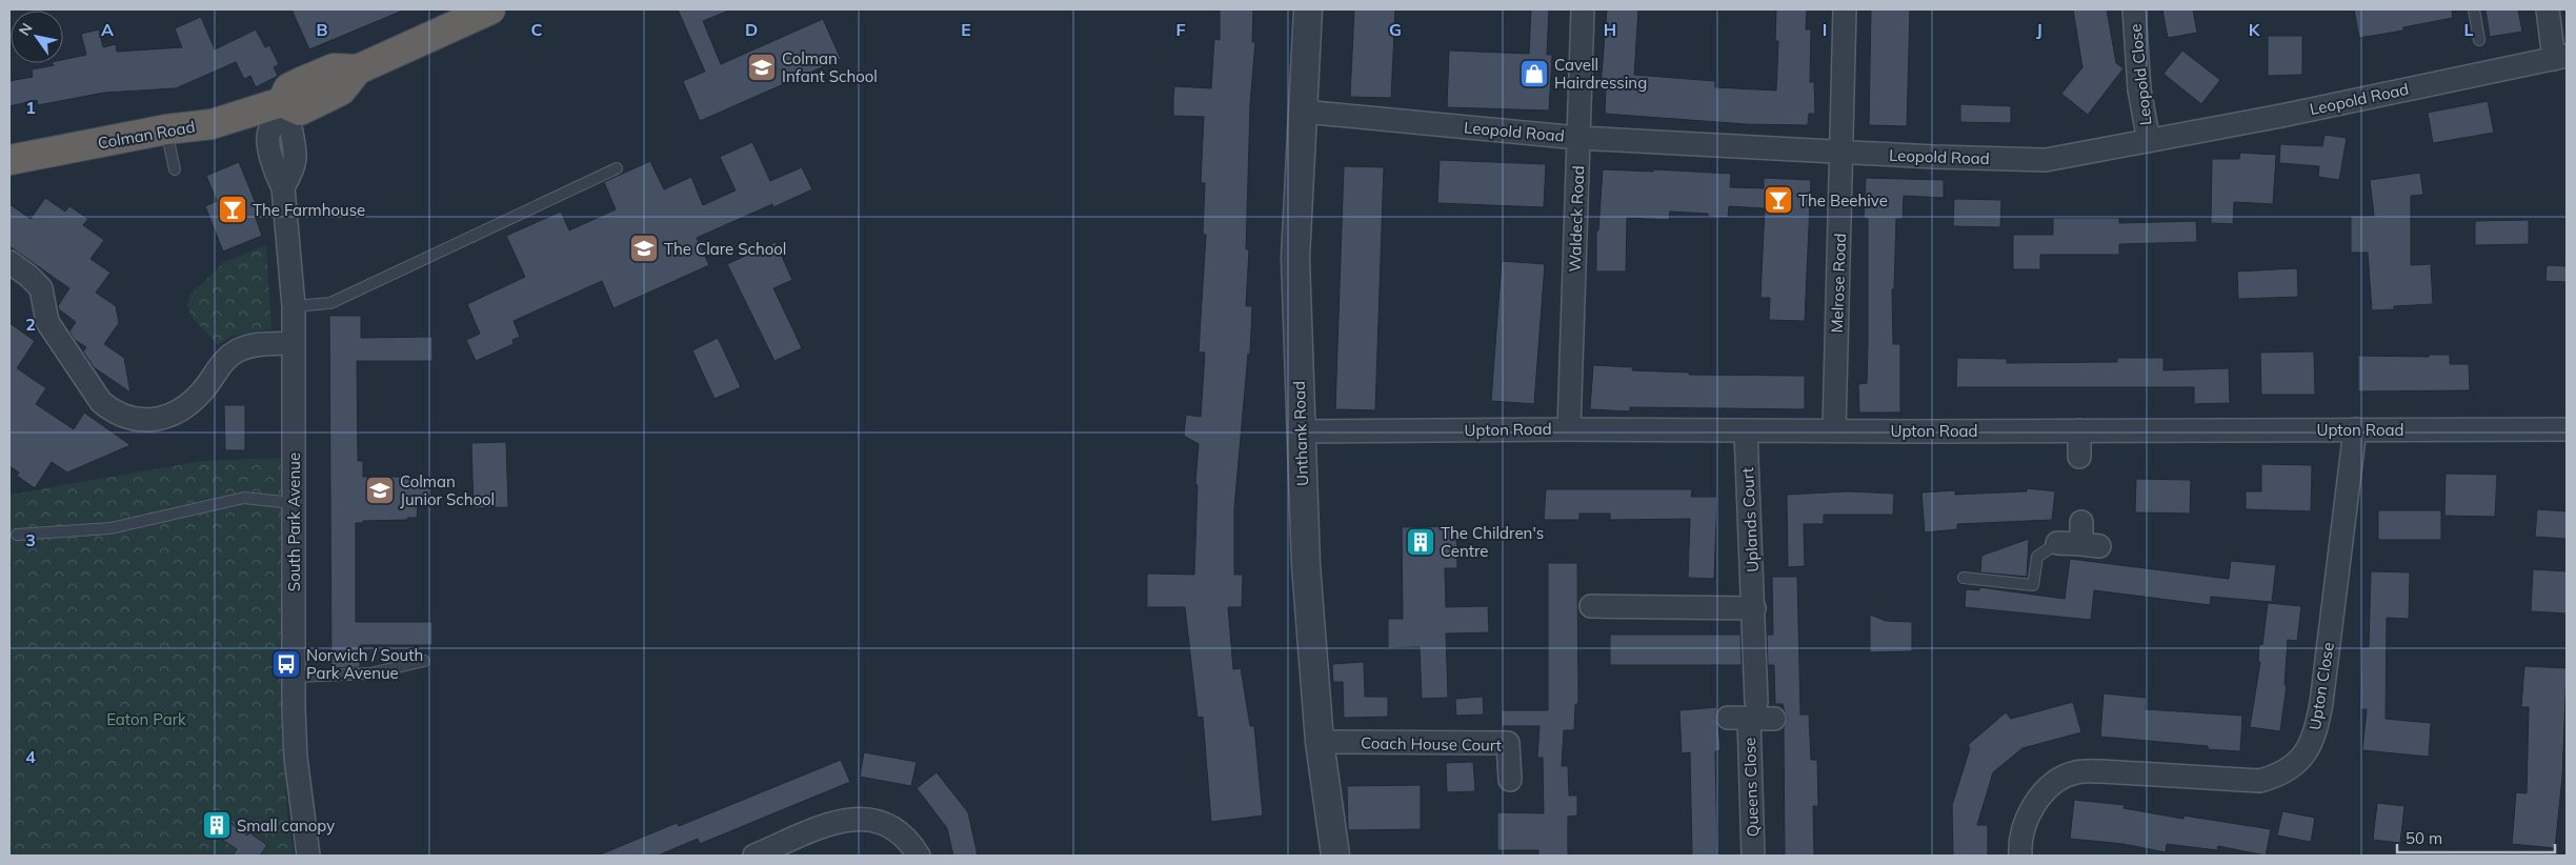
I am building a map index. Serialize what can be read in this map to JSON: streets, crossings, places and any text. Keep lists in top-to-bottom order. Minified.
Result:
{"streets":{"highway":["Colman Road"],"street":["Leopold Close","Leopold Road","Waldeck Road","Melrose Road","Upton Road","Unthank Road","Uplands Court","South Park Avenue","Upton Close","Coach House Court","Queens Close"]},"crossings":[["Leopold Close","Leopold Road"],["Leopold Road","Waldeck Road"],["Leopold Road","Melrose Road"],["Leopold Road","Unthank Road"],["Colman Road","South Park Avenue"],["Waldeck Road","Upton Road"],["Melrose Road","Upton Road"],["Upton Road","Unthank Road"],["Upton Road","Uplands Court"],["Upton Road","Upton Close"],["Unthank Road","Coach House Court"],["Uplands Court","Queens Close"]],"parks":["Eaton Park"],"places":{"school or university":["Colman Infant School","The Clare School","Colman Junior School"],"shop":["Cavell Hairdressing"],"bar":["The Beehive","The Farmhouse"],"building":["The Children's Centre","Small canopy"],"bus stop":["Norwich / South Park Avenue"]},"scale_bar":"50 m","north":"top left","grid":{"columns":["A","B","C","D","E","F","G","H","I","J","K","L"],"rows":["1","2","3","4"]}}
